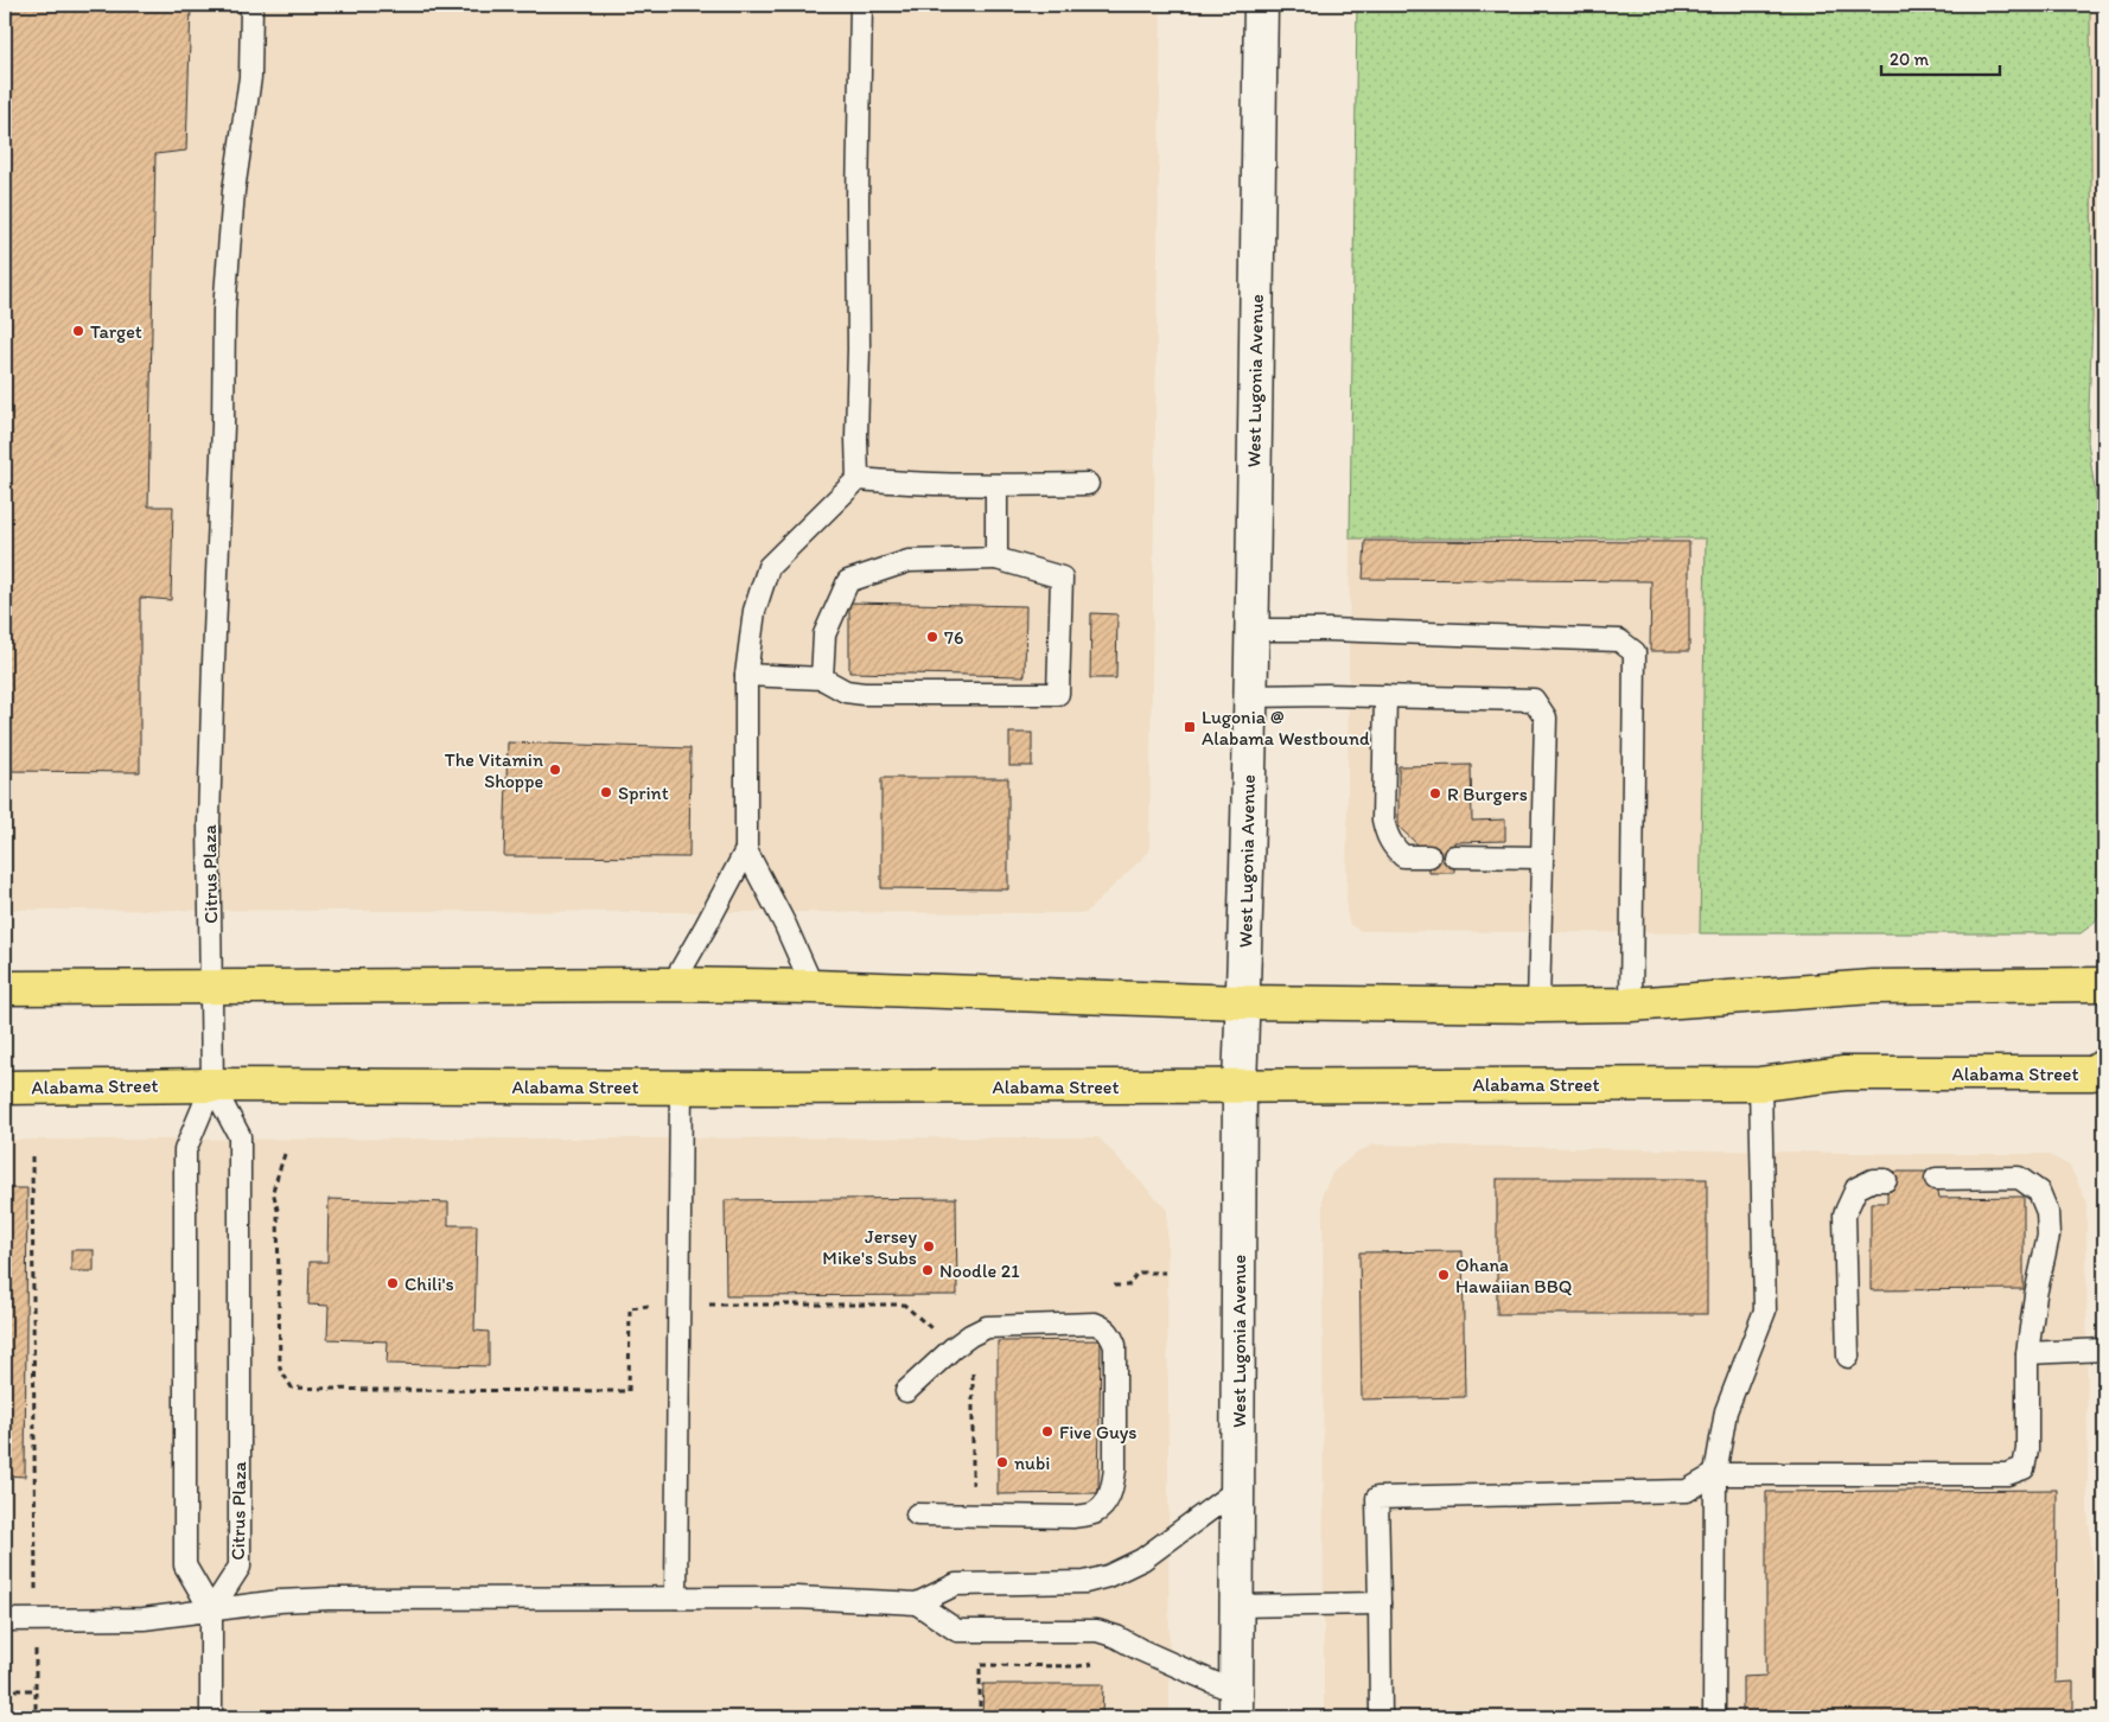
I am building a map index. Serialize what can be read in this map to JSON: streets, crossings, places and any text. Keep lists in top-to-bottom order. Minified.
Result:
{"streets":{"main road":["West Lugonia Avenue","Alabama Street"],"lane":["Citrus Plaza"]},"crossings":[["West Lugonia Avenue","Alabama Street"],["Citrus Plaza","Alabama Street"]],"places":{"other":["Target","76","The Vitamin Shoppe","Sprint","R Burgers","Jersey Mike's Subs","Noodle 21","Ohana Hawaiian BBQ","Chili's","Five Guys","nubi"],"transit":["Lugonia @ Alabama Westbound"]},"scale_bar":"20 m"}
